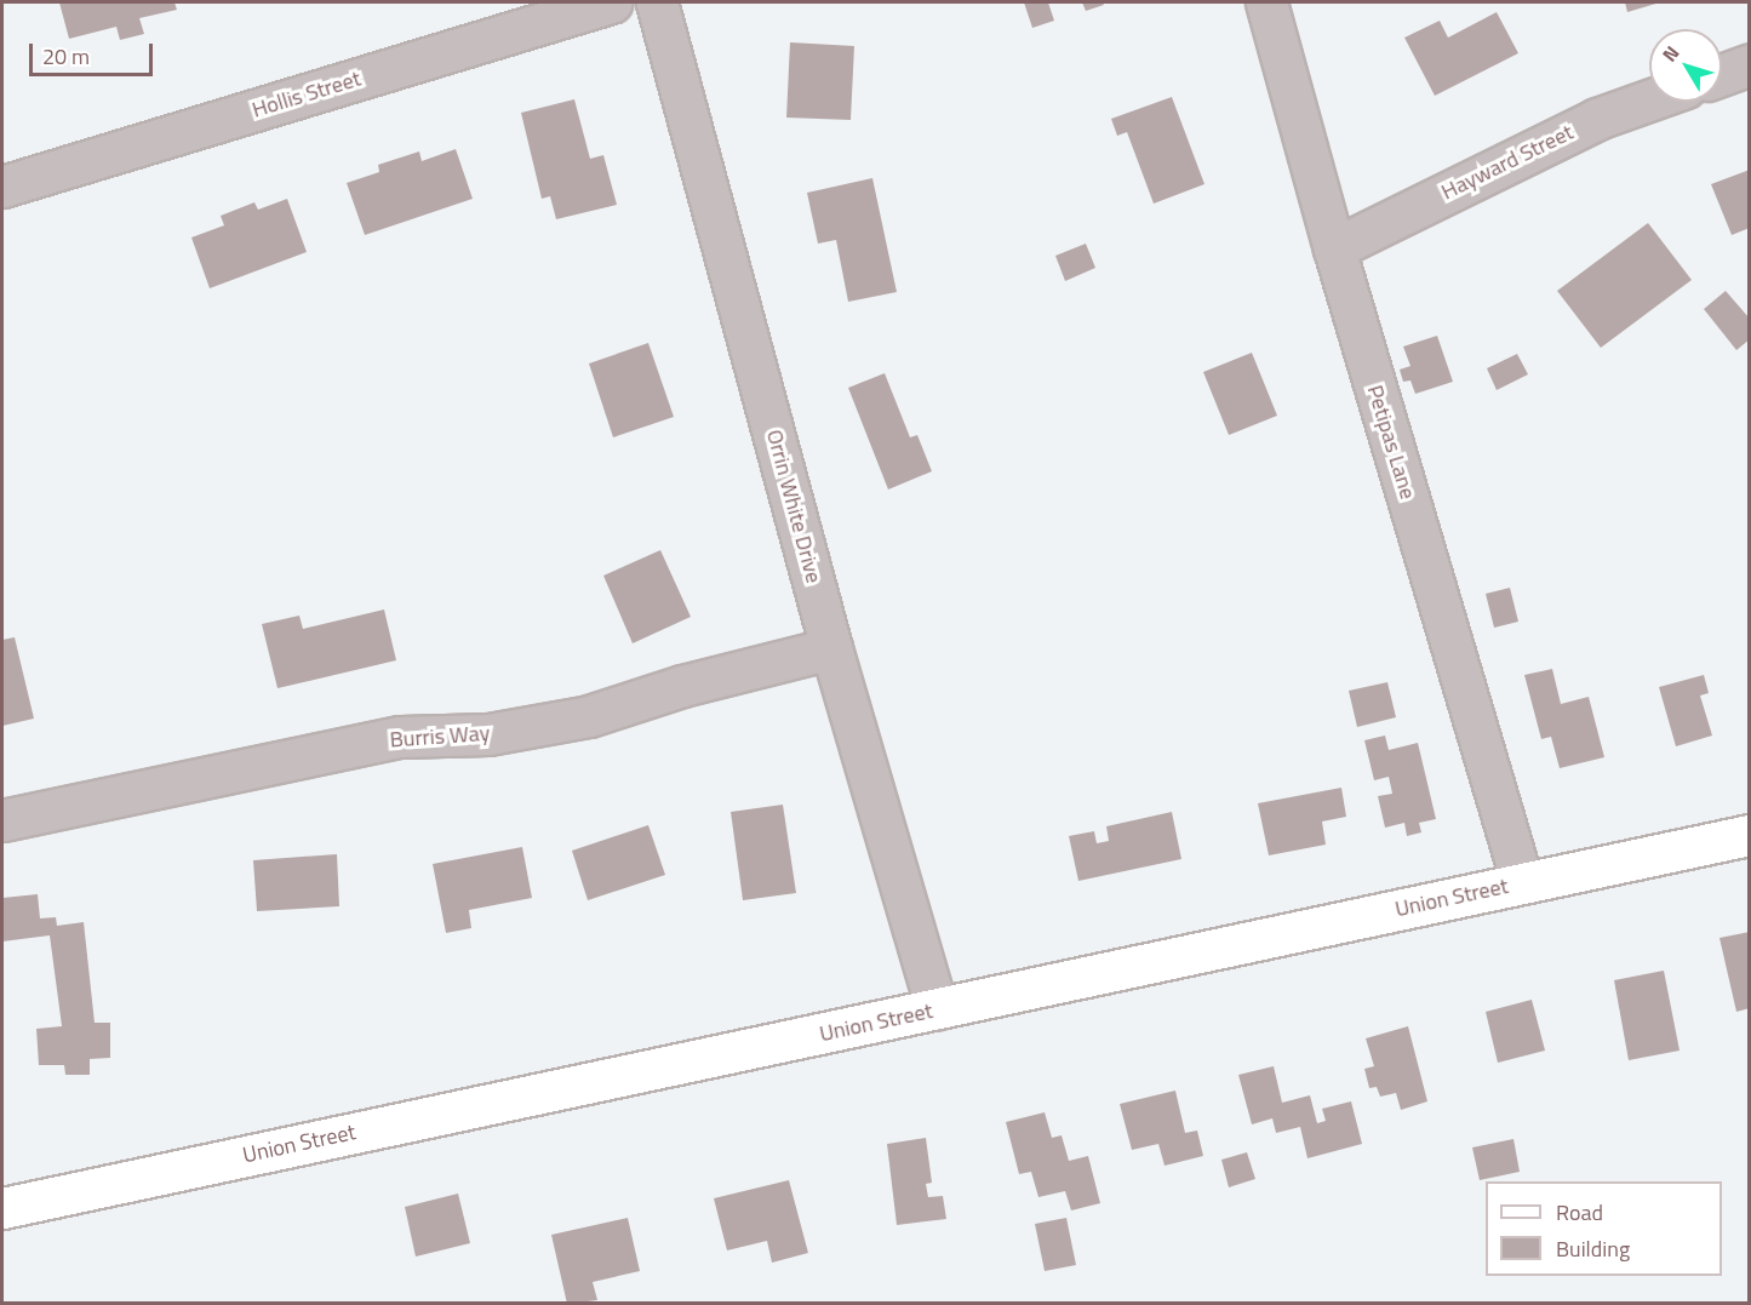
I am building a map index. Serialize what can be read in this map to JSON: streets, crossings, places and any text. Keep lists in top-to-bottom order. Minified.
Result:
{"streets":{"main road":["Union Street"],"street":["Hollis Street","Hayward Street","Petipas Lane","Orrin White Drive","Burris Way"]},"crossings":[["Hayward Street","Petipas Lane"],["Petipas Lane","Union Street"],["Orrin White Drive","Burris Way"],["Orrin White Drive","Union Street"]],"legend":["Road","Building"],"scale_bar":"20 m","north":"top left"}
